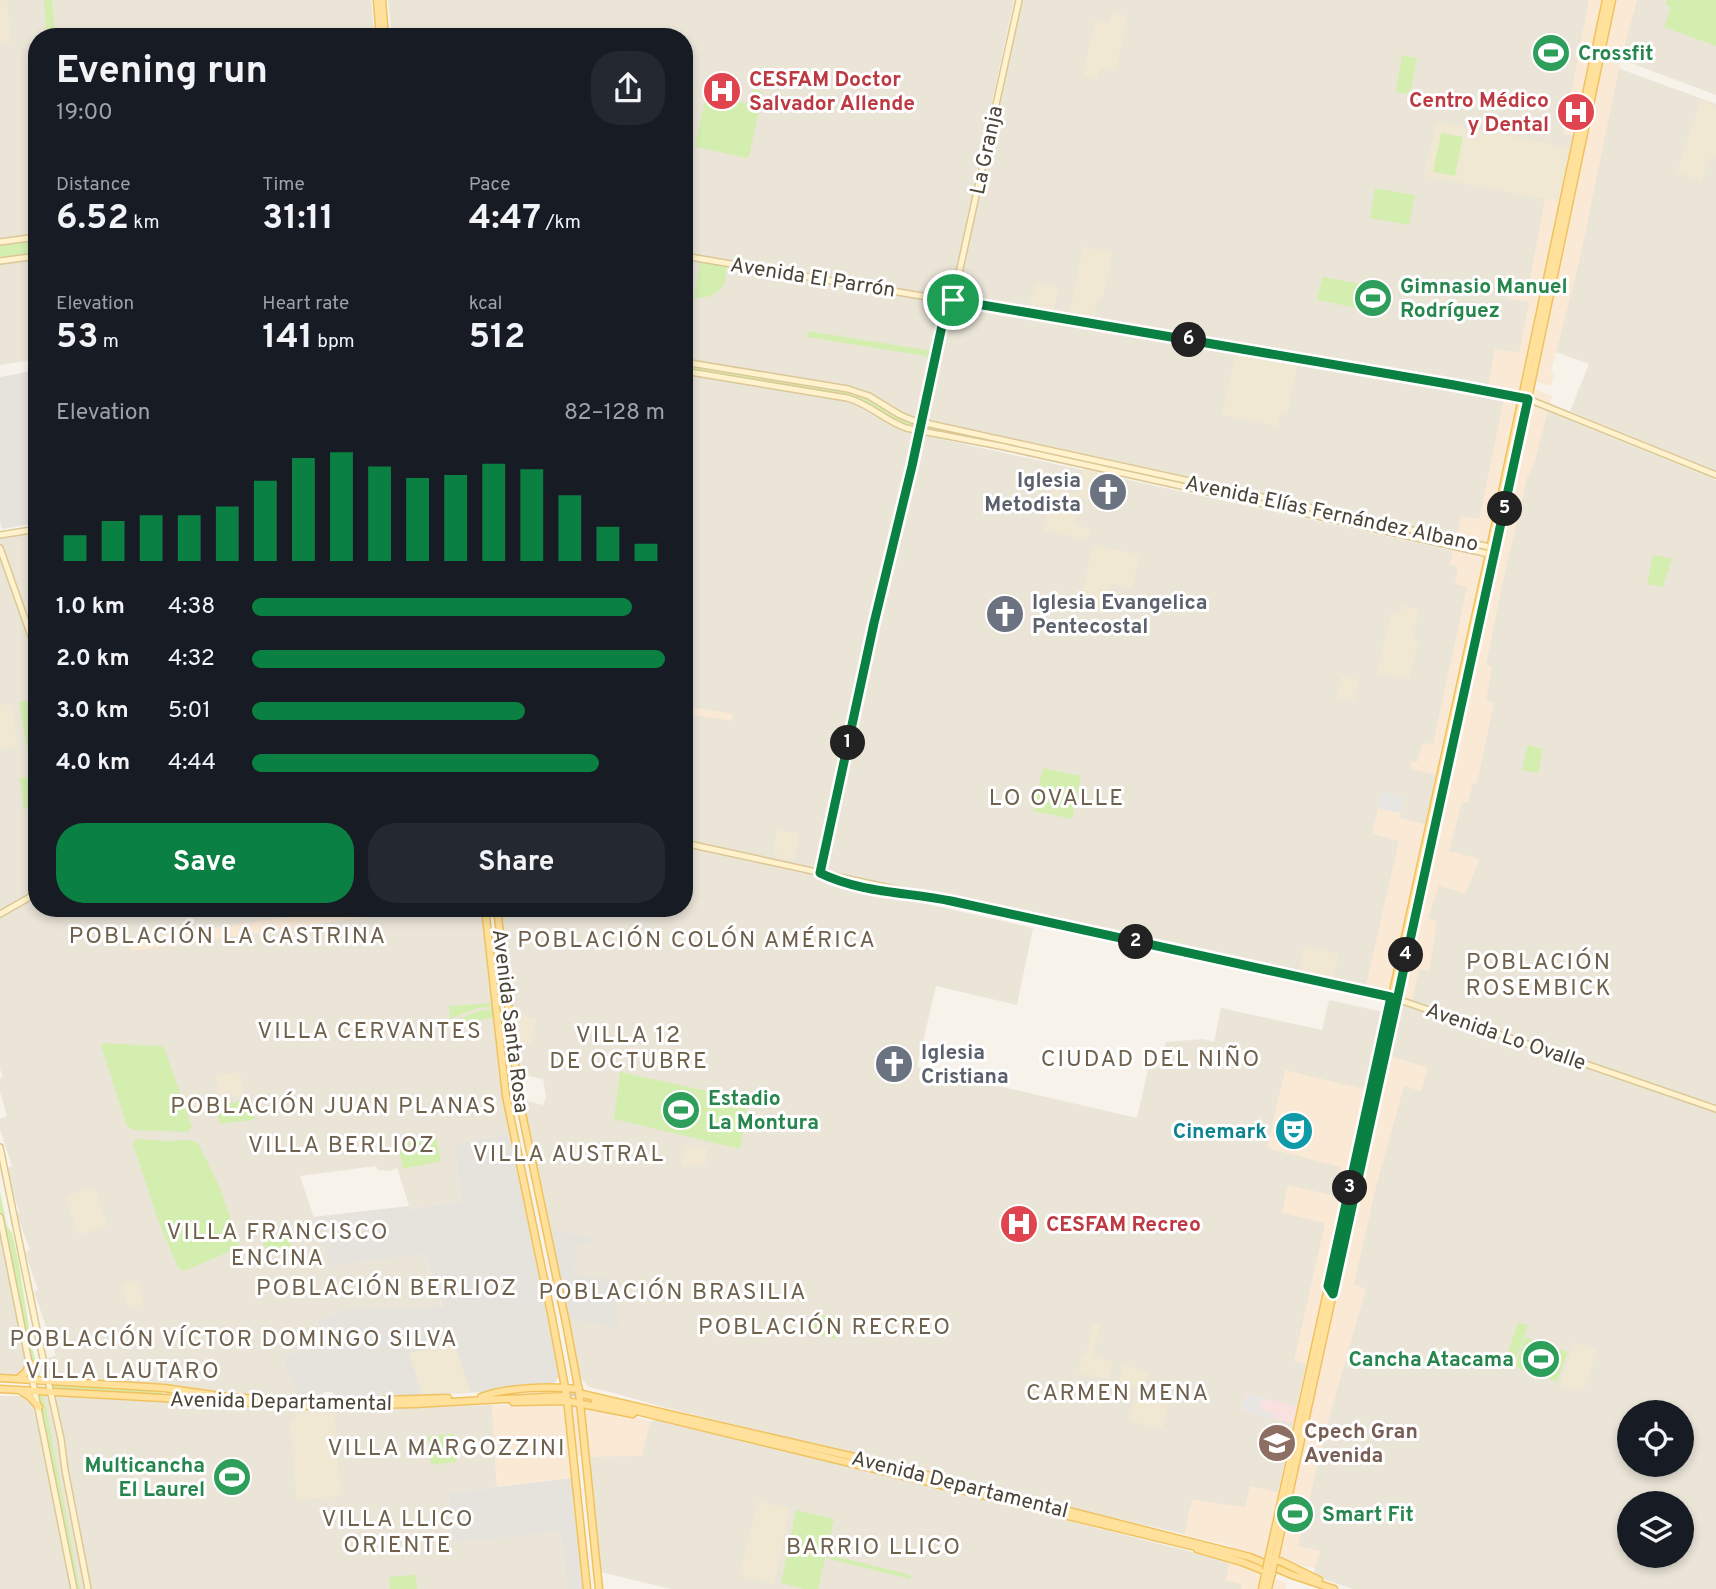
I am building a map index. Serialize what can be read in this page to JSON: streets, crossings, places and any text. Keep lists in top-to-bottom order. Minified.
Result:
{"streets":{"main road":["La Granja","Avenida El Parrón","Avenida Elías Fernández Albano","Avenida Santa Rosa","Avenida Lo Ovalle","Avenida Departamental"]},"crossings":[["La Granja","Avenida El Parrón"],["La Granja","Avenida Elías Fernández Albano"],["La Granja","Avenida Lo Ovalle"]],"districts":["LO OVALLE","POBLACIÓN LA CASTRINA","POBLACIÓN COLÓN AMÉRICA","POBLACIÓN ROSEMBICK","VILLA CERVANTES","VILLA 12 DE OCTUBRE","CIUDAD DEL NIÑO","POBLACIÓN JUAN PLANAS","VILLA BERLIOZ","VILLA AUSTRAL","VILLA FRANCISCO ENCINA","POBLACIÓN BERLIOZ","POBLACIÓN BRASILIA","POBLACIÓN RECREO","POBLACIÓN VÍCTOR DOMINGO SILVA","VILLA LAUTARO","CARMEN MENA","VILLA MARGOZZINI","VILLA LLICO ORIENTE","BARRIO LLICO"],"places":{"sports":["Crossfit","Gimnasio Manuel Rodríguez","Estadio La Montura","Cancha Atacama","Multicancha El Laurel","Smart Fit"],"hospital":["CESFAM Doctor Salvador Allende","Centro Médico y Dental","CESFAM Recreo"],"church":["Iglesia Metodista","Iglesia Evangelica Pentecostal","Iglesia Cristiana"],"theatre":["Cinemark"],"school or university":["Cpech Gran Avenida"]},"page":{"heading":["Evening run","19:00"],"stats":[["Distance","6.52 km"],["Time","31:11"],["Pace","4:47 /km"],["Elevation","53 m"],["Heart rate","141 bpm"],["kcal","512"]],"pins":["6","5","1","2","4","3"],"chart":["Elevation","82–128 m"],"list":[{"name":"1.0 km","note":"4:38"},{"name":"2.0 km","note":"4:32"},{"name":"3.0 km","note":"5:01"},{"name":"4.0 km","note":"4:44"}],"buttons":["Save","Share"]}}
